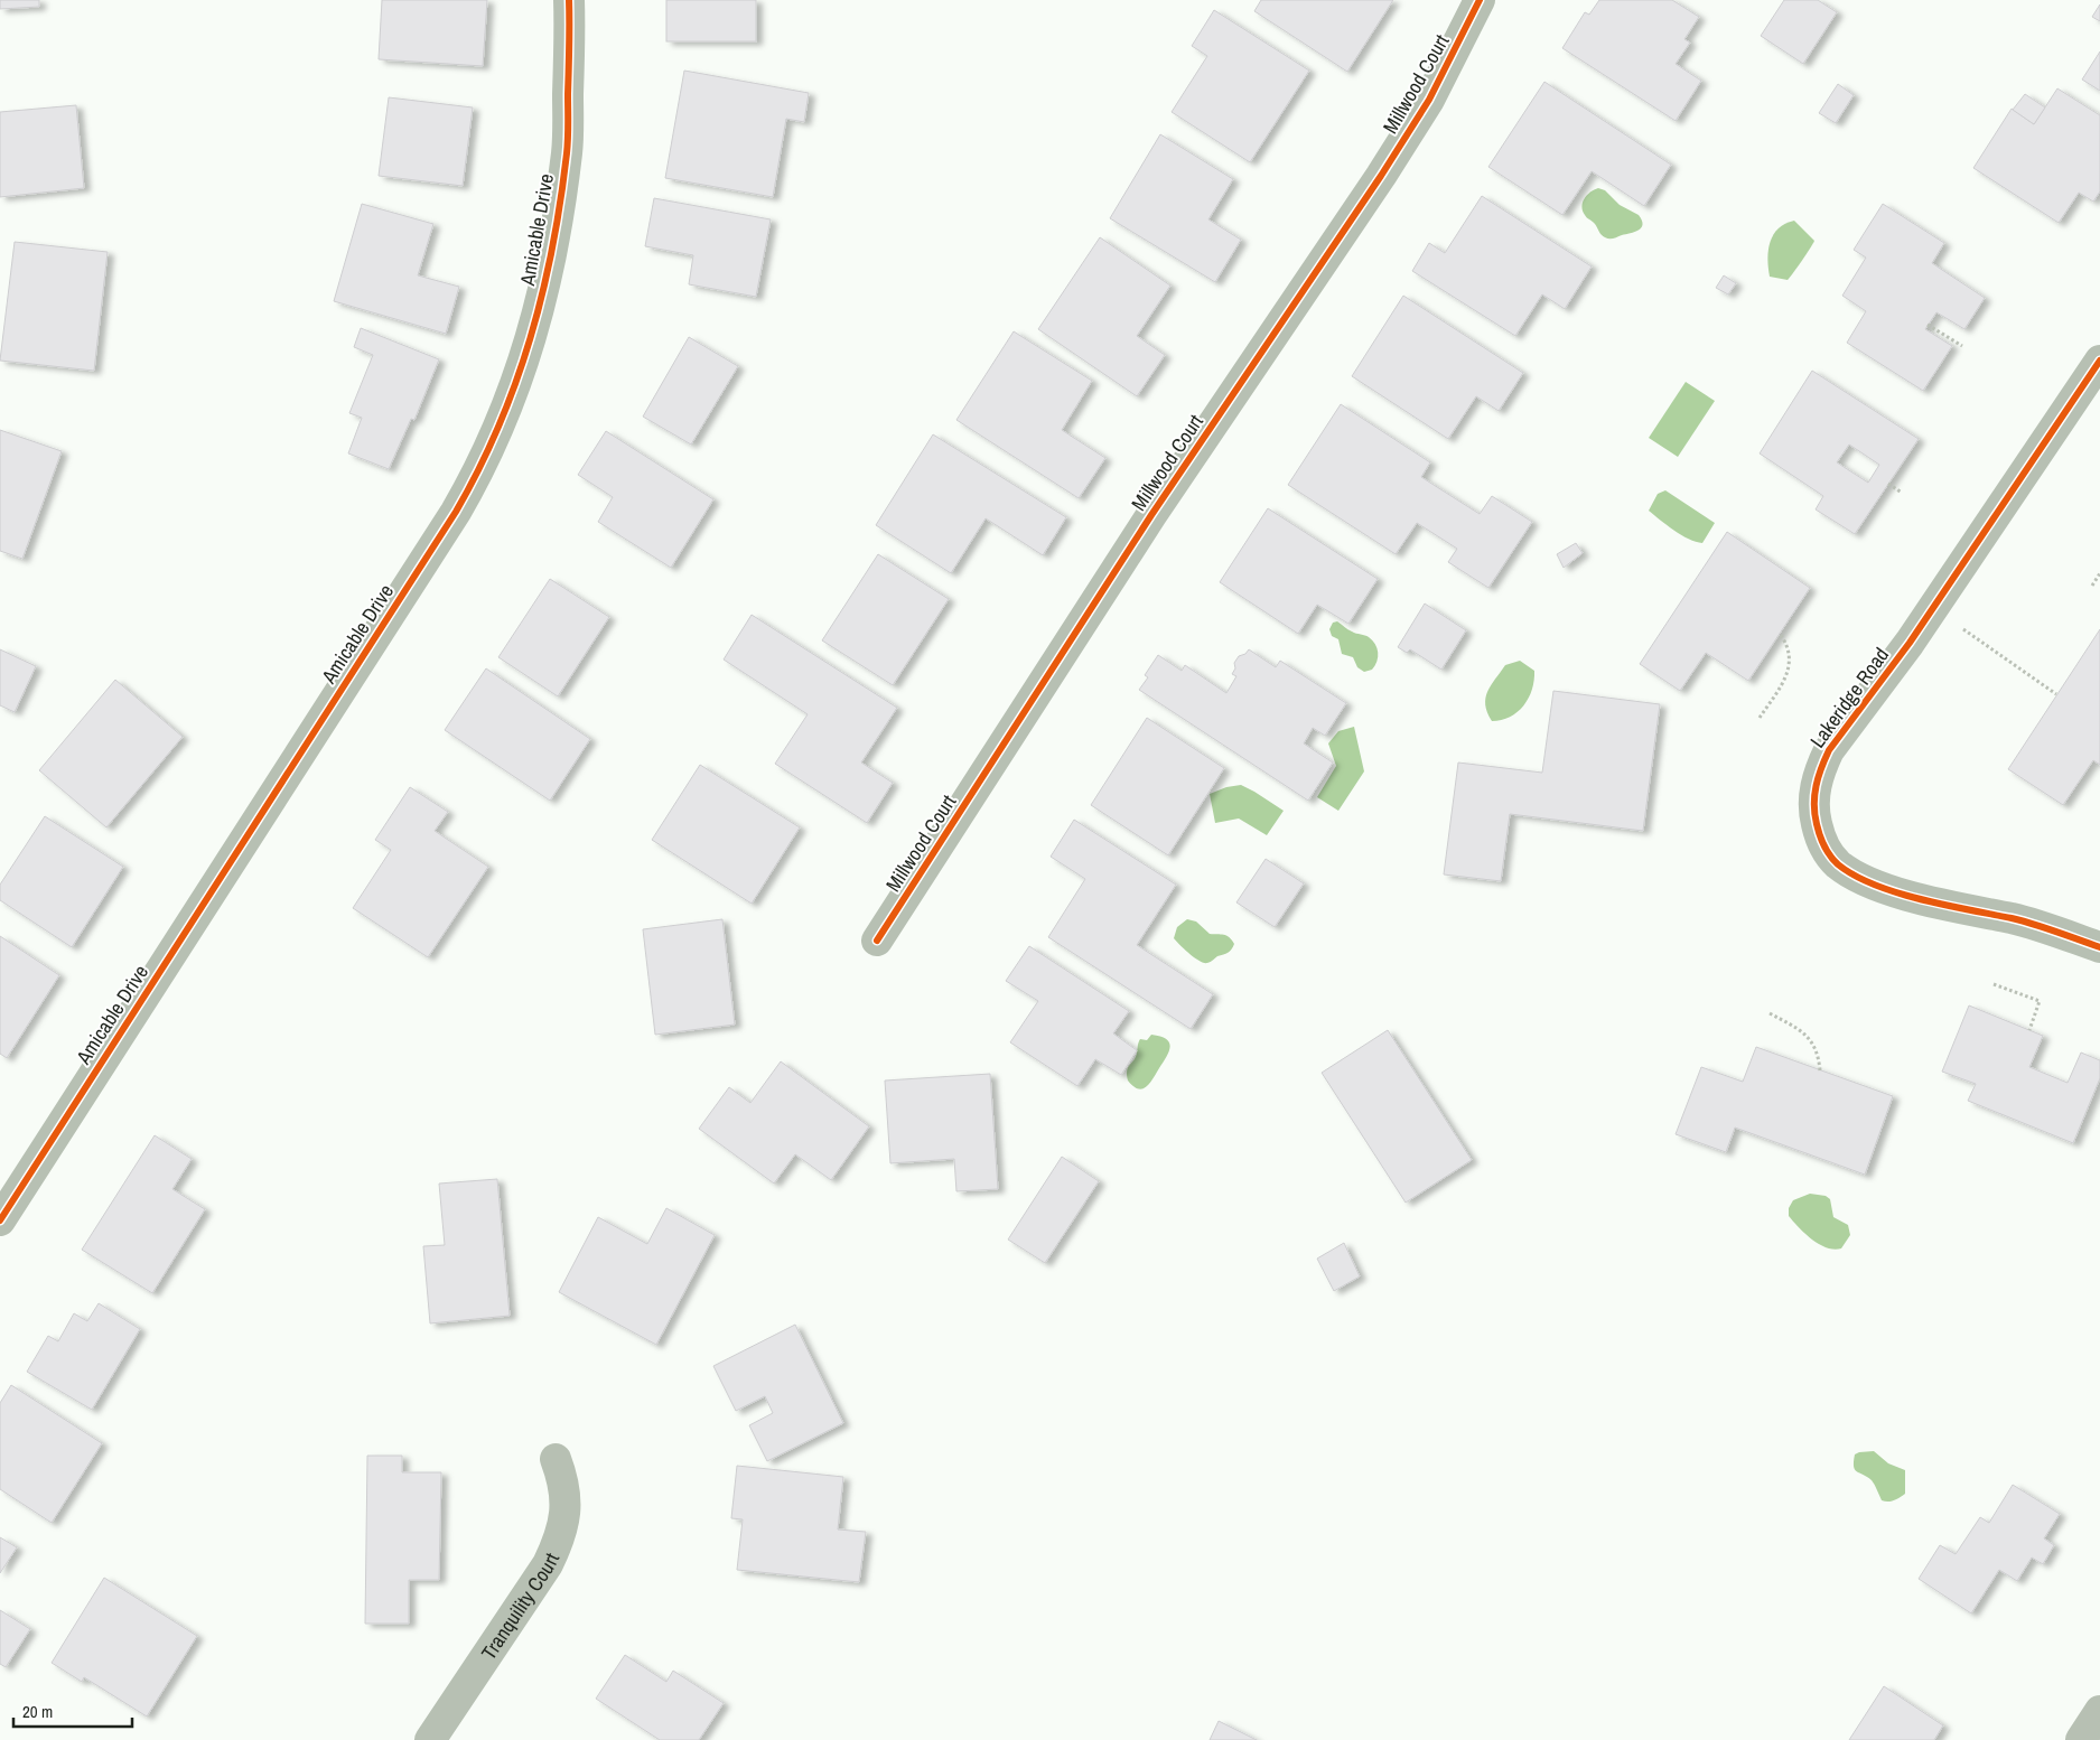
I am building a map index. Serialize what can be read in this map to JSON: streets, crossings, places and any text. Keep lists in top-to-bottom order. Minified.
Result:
{"streets":{"street":["Millwood Court","Amicable Drive","Lakeridge Road","Tranquility Court"]},"scale_bar":"20 m"}
